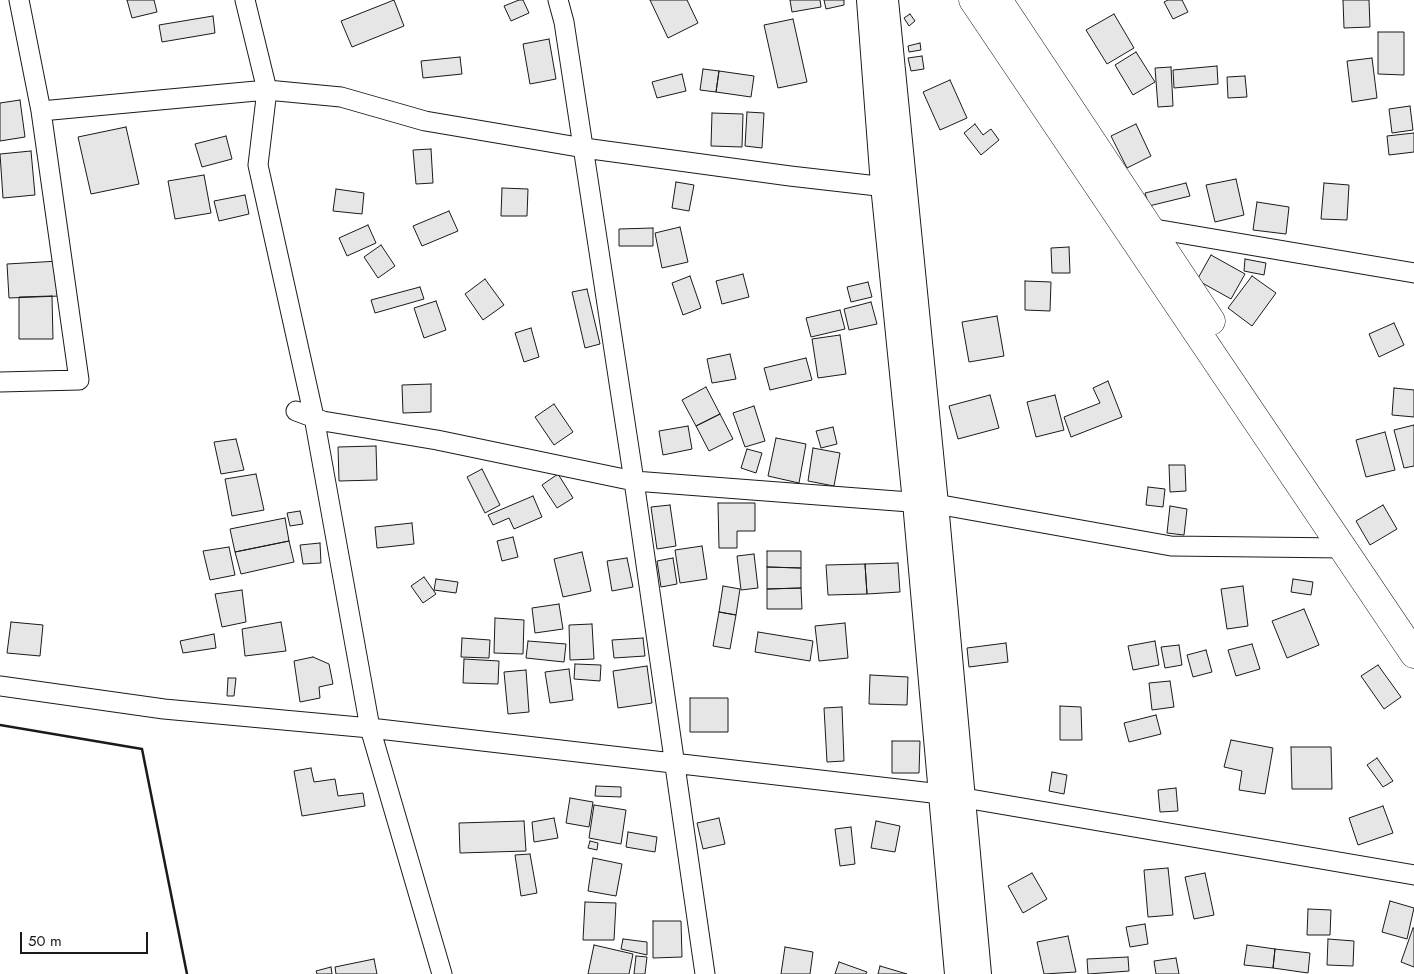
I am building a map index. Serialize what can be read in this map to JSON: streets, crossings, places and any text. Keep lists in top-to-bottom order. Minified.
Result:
{"scale_bar":"50 m"}
